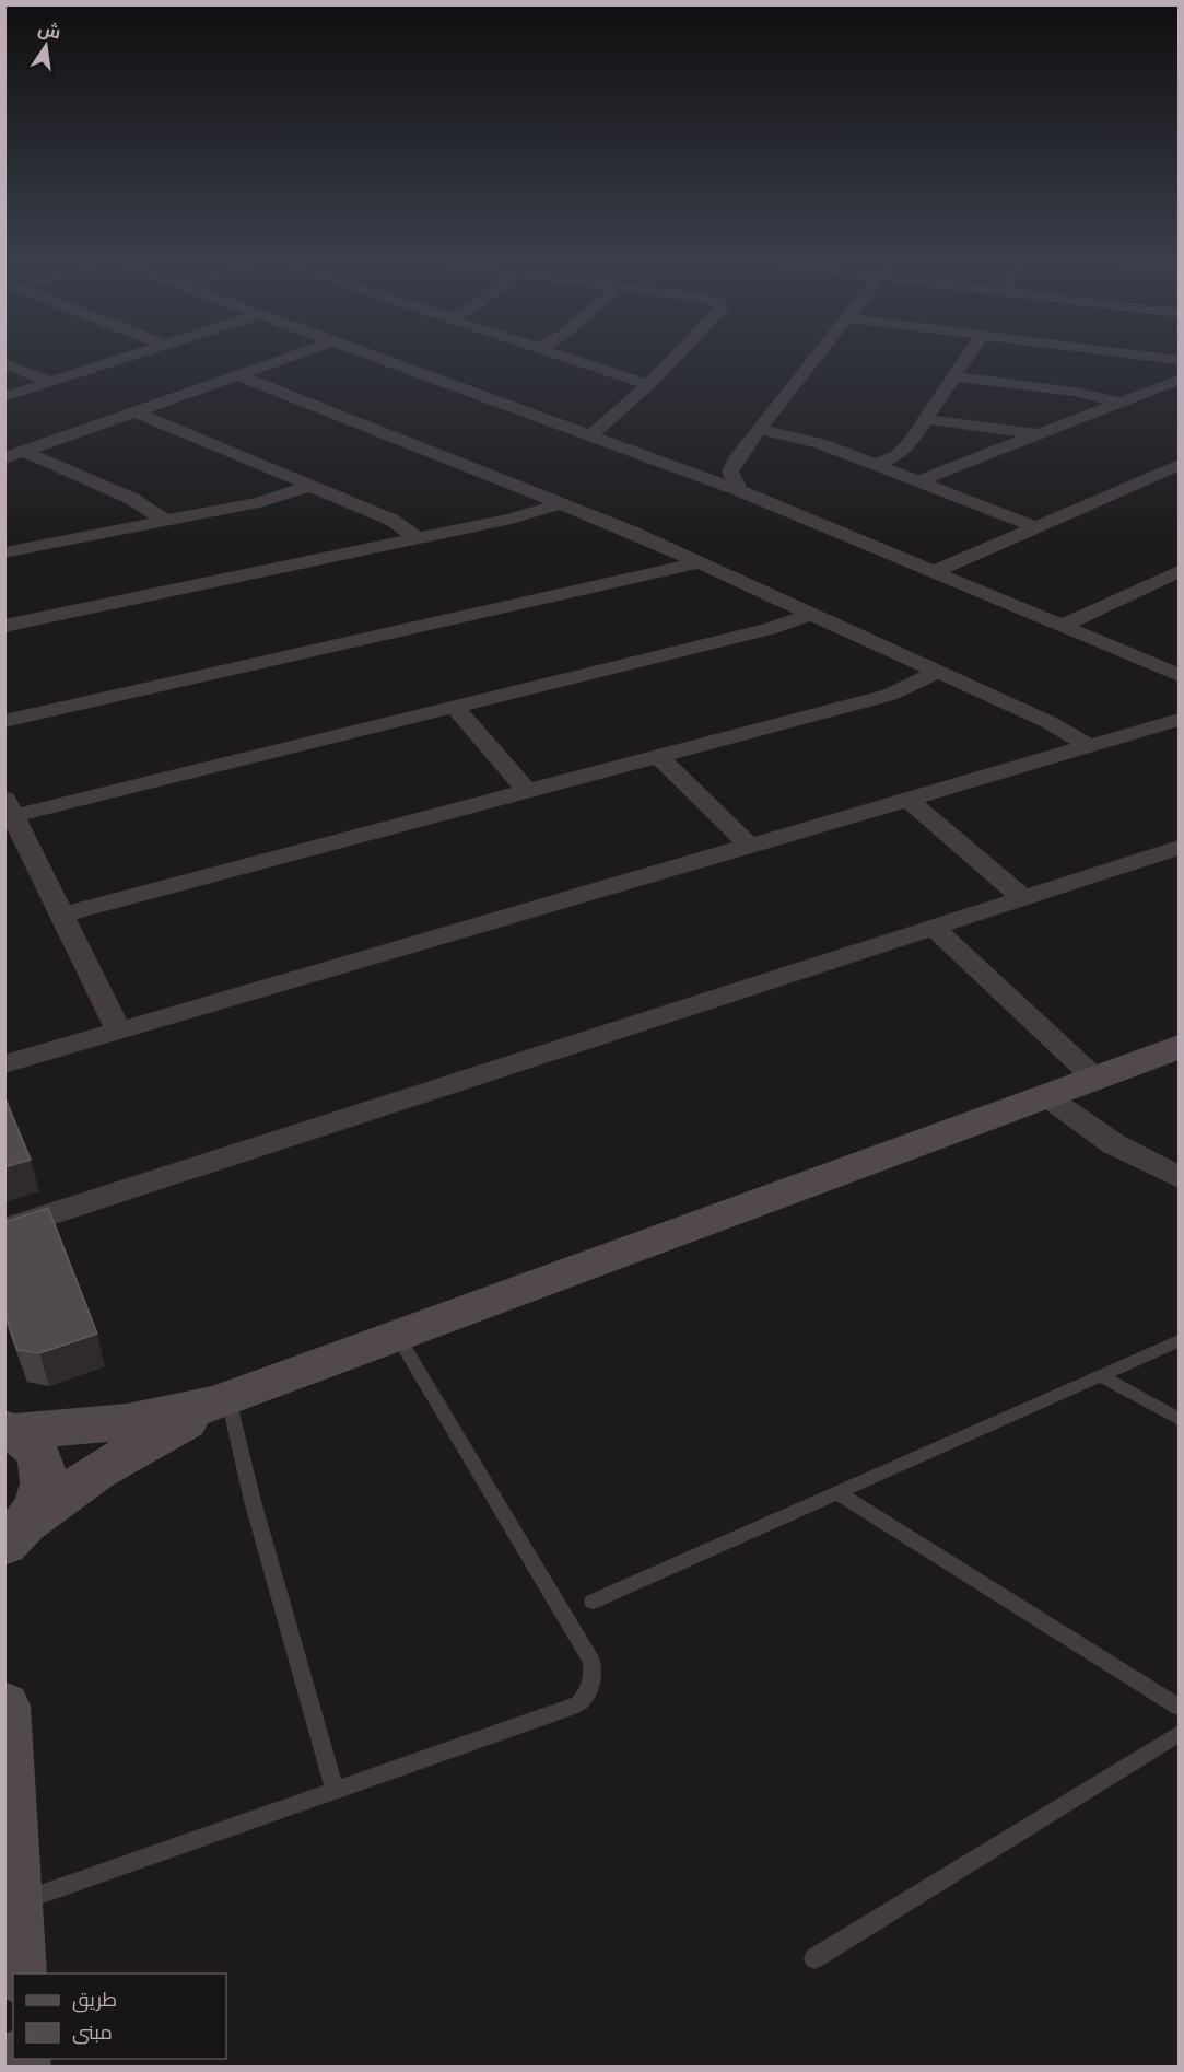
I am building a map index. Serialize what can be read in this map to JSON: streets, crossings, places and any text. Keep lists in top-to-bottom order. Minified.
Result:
{"legend":["طريق","مبنى"],"north":"top"}
